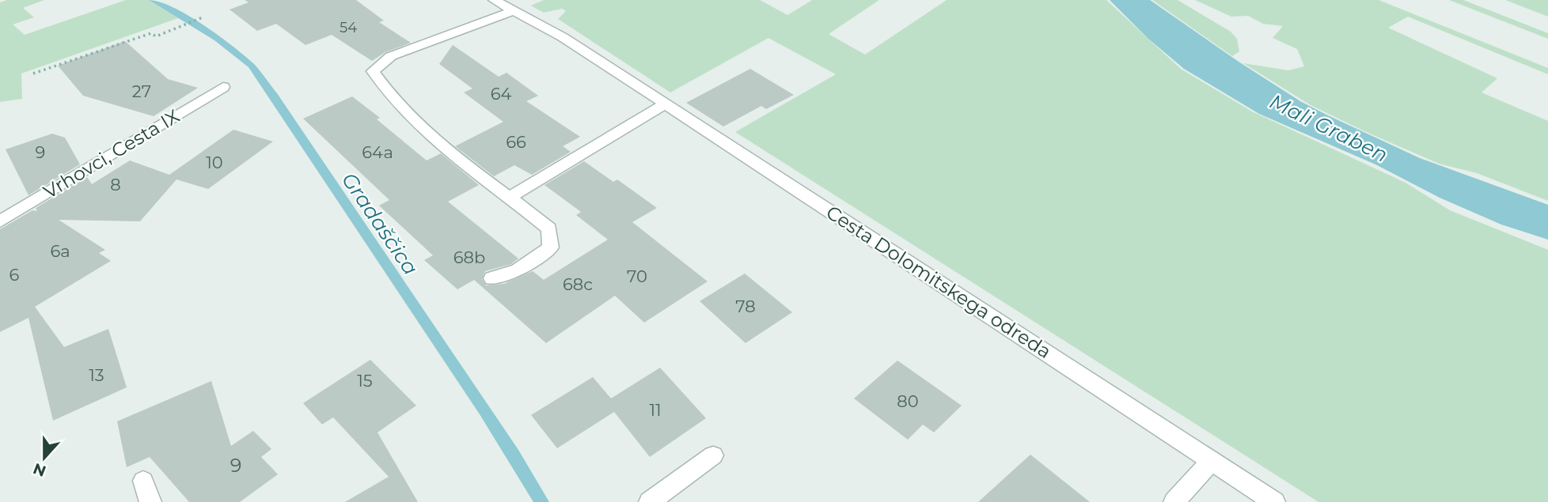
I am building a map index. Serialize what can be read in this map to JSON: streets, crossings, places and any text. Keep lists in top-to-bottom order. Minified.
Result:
{"streets":{"street":["Vrhovci, Cesta IX","Cesta Dolomitskega odreda"]},"water":["Mali Graben","Gradaščica"],"house_numbers":["54","27","64","66","9","64a","10","8","6a","68b","6","70","68c","78","13","15","80","11","9"],"north":"bottom"}
